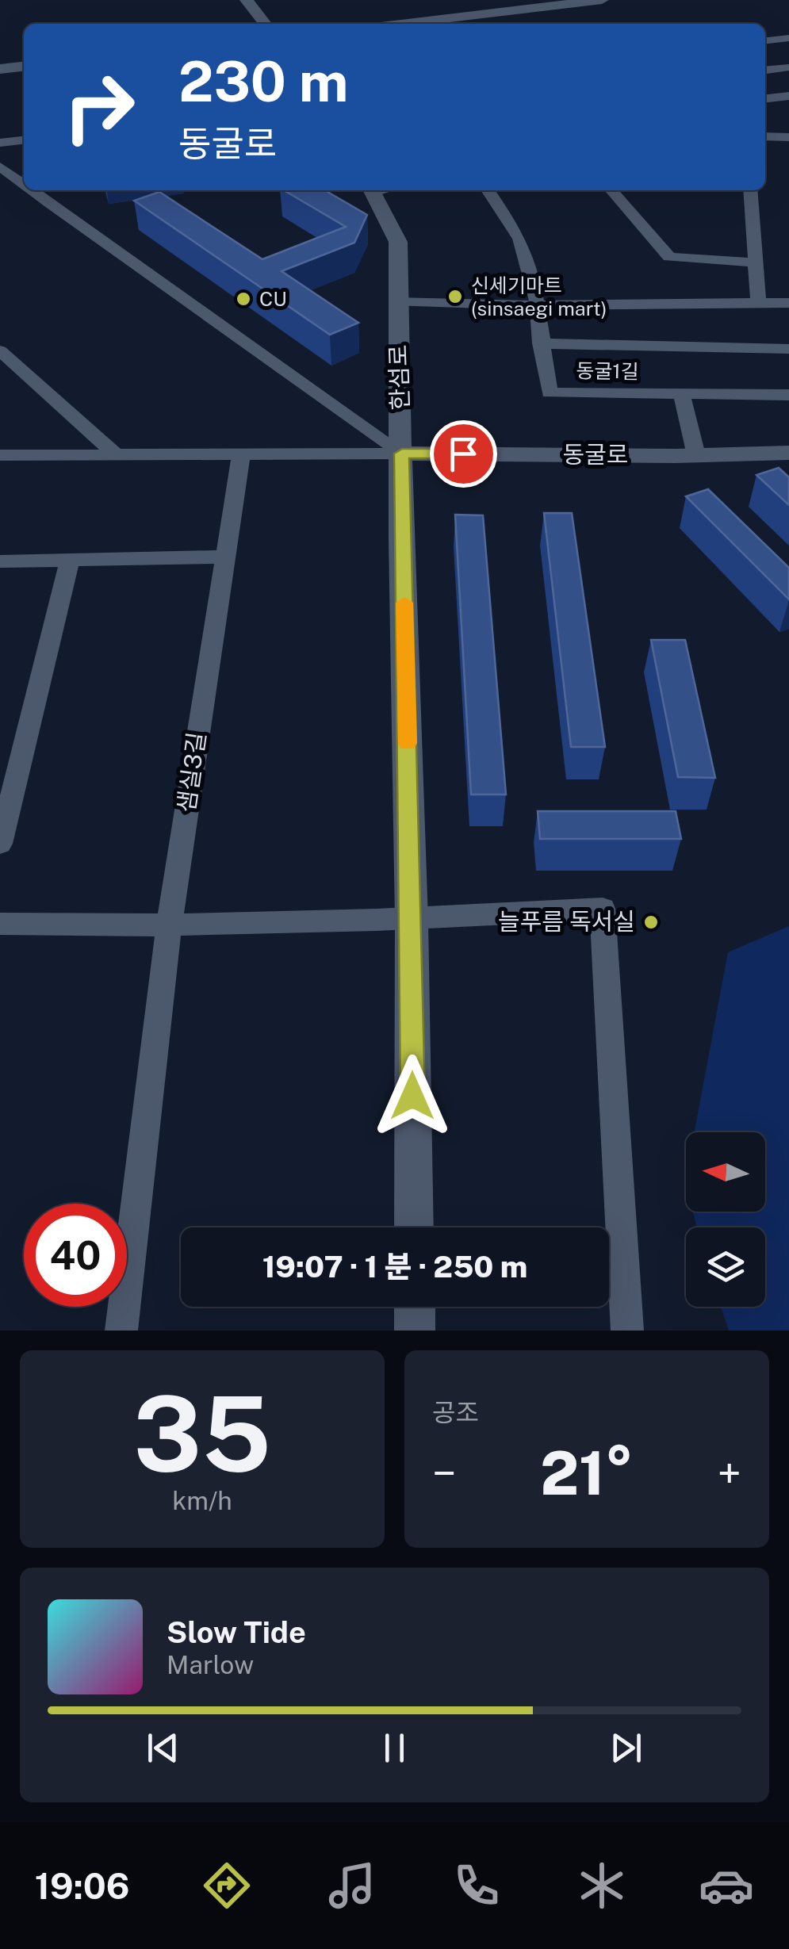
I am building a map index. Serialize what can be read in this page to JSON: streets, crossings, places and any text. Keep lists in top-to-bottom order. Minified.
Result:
{"streets":{"street":["동굴1길","한섬로","동굴로","샘실3길"]},"crossings":[["한섬로","동굴로"]],"places":["신세기마트 (sinsaegi mart)","CU","늘푸름 독서실"],"north":"left","page":{"turn":["230 m","동굴로"],"limit":"40","trip":"19:07 · 1 분 · 250 m","tile":[["35","km/h"],"공조"],"heat":["−","21°","+"],"song":["Slow Tide","Marlow"],"tabs":"19:06"}}
